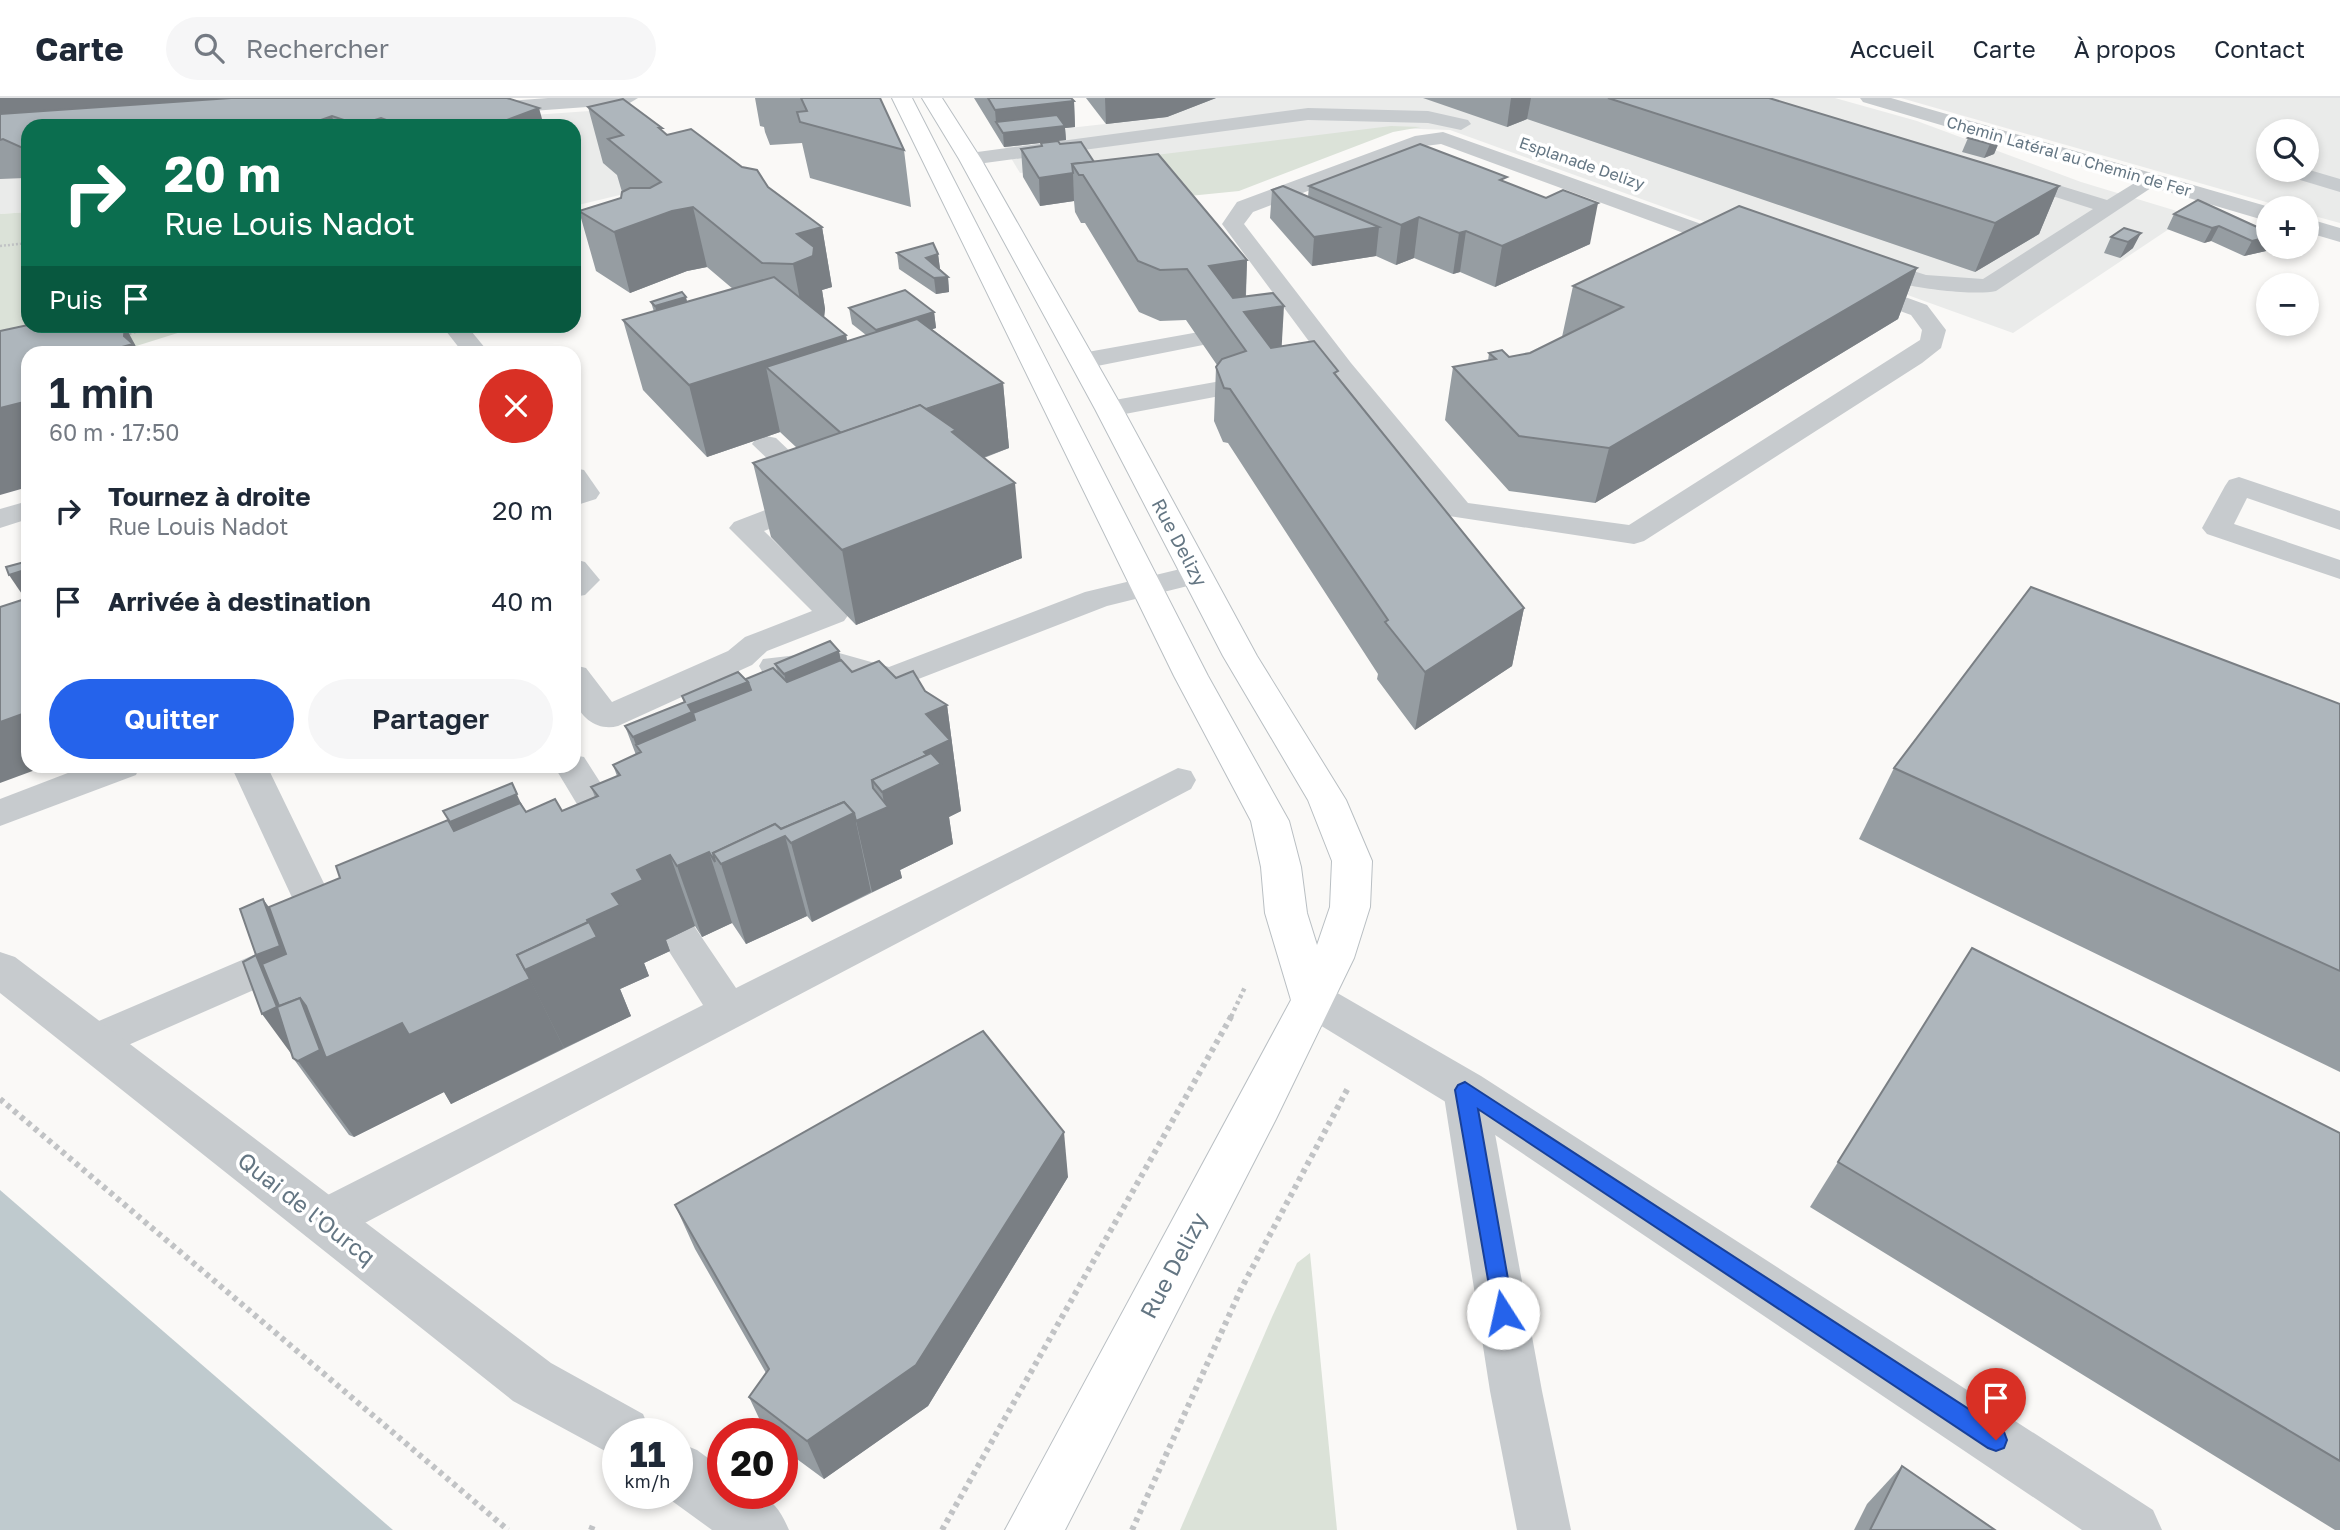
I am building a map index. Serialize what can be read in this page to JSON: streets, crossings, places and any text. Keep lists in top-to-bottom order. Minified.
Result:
{"streets":{"main road":["Rue Delizy"],"street":["Chemin Latéral au Chemin de Fer","Quai de l'Ourcq"]},"page":{"header":"Carte","search":"Rechercher","nav":["Accueil","Carte","À propos","Contact"],"map_buttons":["+","−"],"turn":["20 m","Rue Louis Nadot"],"then":"Puis","heading":["1 min","60 m · 17:50"],"list":[{"name":"Tournez à droite","note":"Rue Louis Nadot","value":"20 m"},{"name":"Arrivée à destination","value":"40 m"}],"buttons":["Quitter","Partager"],"speed":"11 km/h","limit":"20"}}
